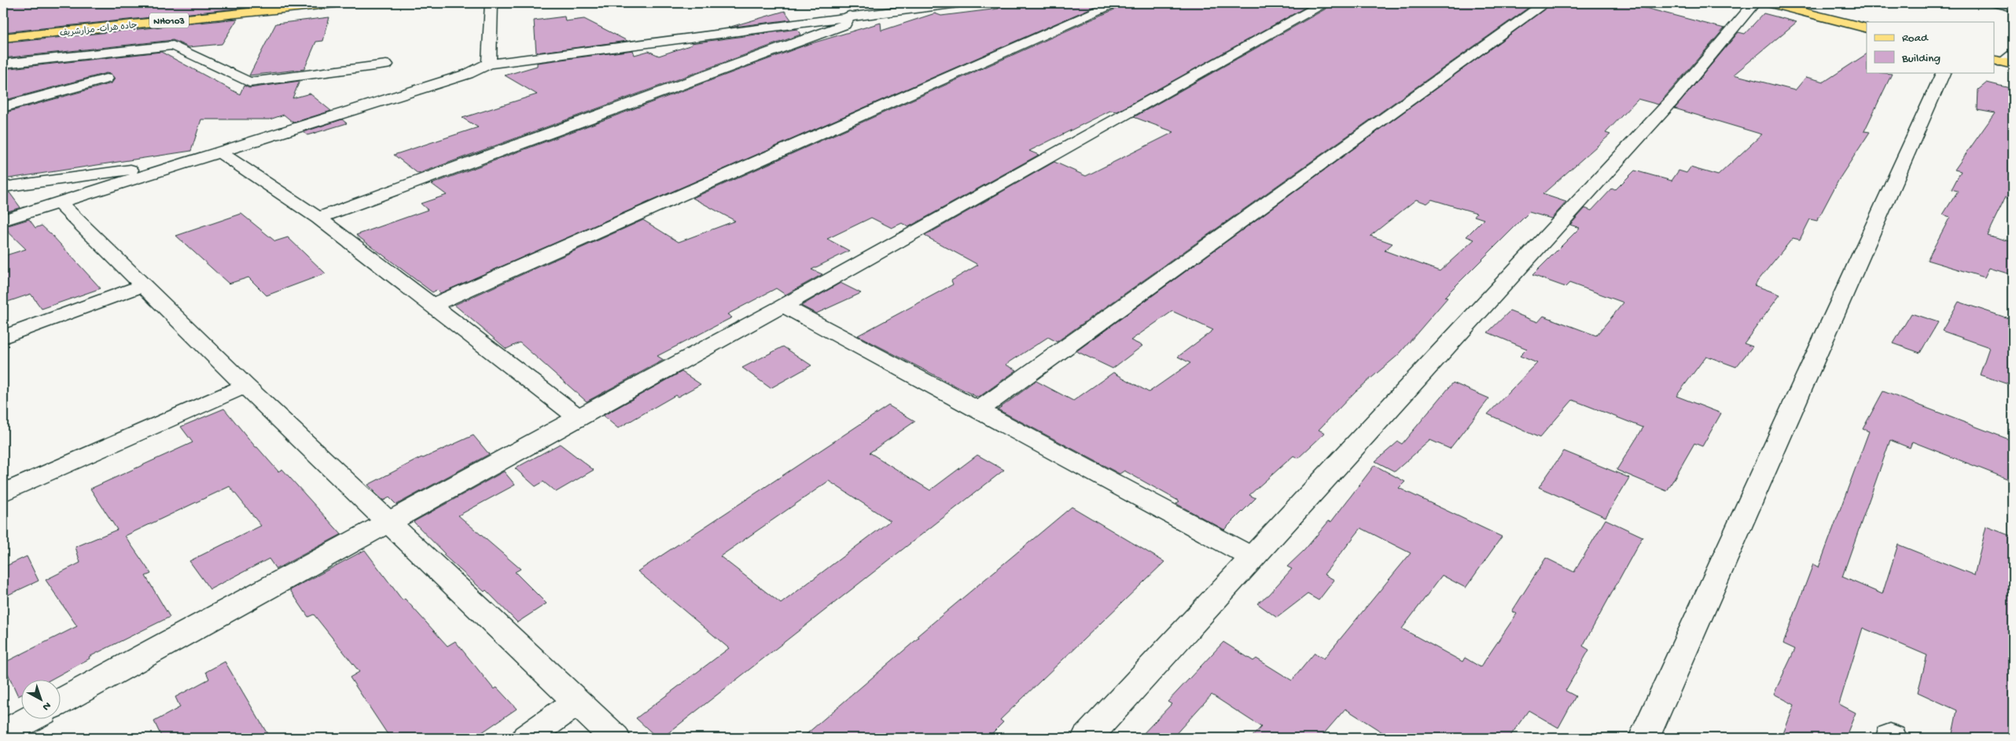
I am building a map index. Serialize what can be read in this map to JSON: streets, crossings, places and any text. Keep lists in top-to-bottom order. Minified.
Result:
{"streets":{"main road":["NH0103","جاده هرات- مزارشریف"]},"legend":["Road","Building"],"north":"bottom right"}
